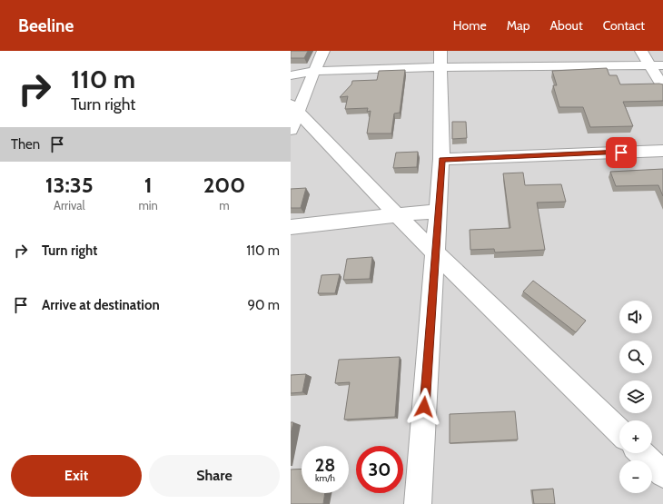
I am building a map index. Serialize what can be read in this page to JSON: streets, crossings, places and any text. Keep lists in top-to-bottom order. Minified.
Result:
{"page":{"header":"Beeline","nav":["Home","Map","About","Contact"],"turn":["110 m","Turn right"],"then":"Then","eta":["13:35","Arrival","1","min","200","m"],"list":[{"name":"Turn right","value":"110 m"},{"name":"Arrive at destination","value":"90 m"}],"map_buttons":["+","−"],"speed":"28 km/h","limit":"30","buttons":["Exit","Share"]}}
